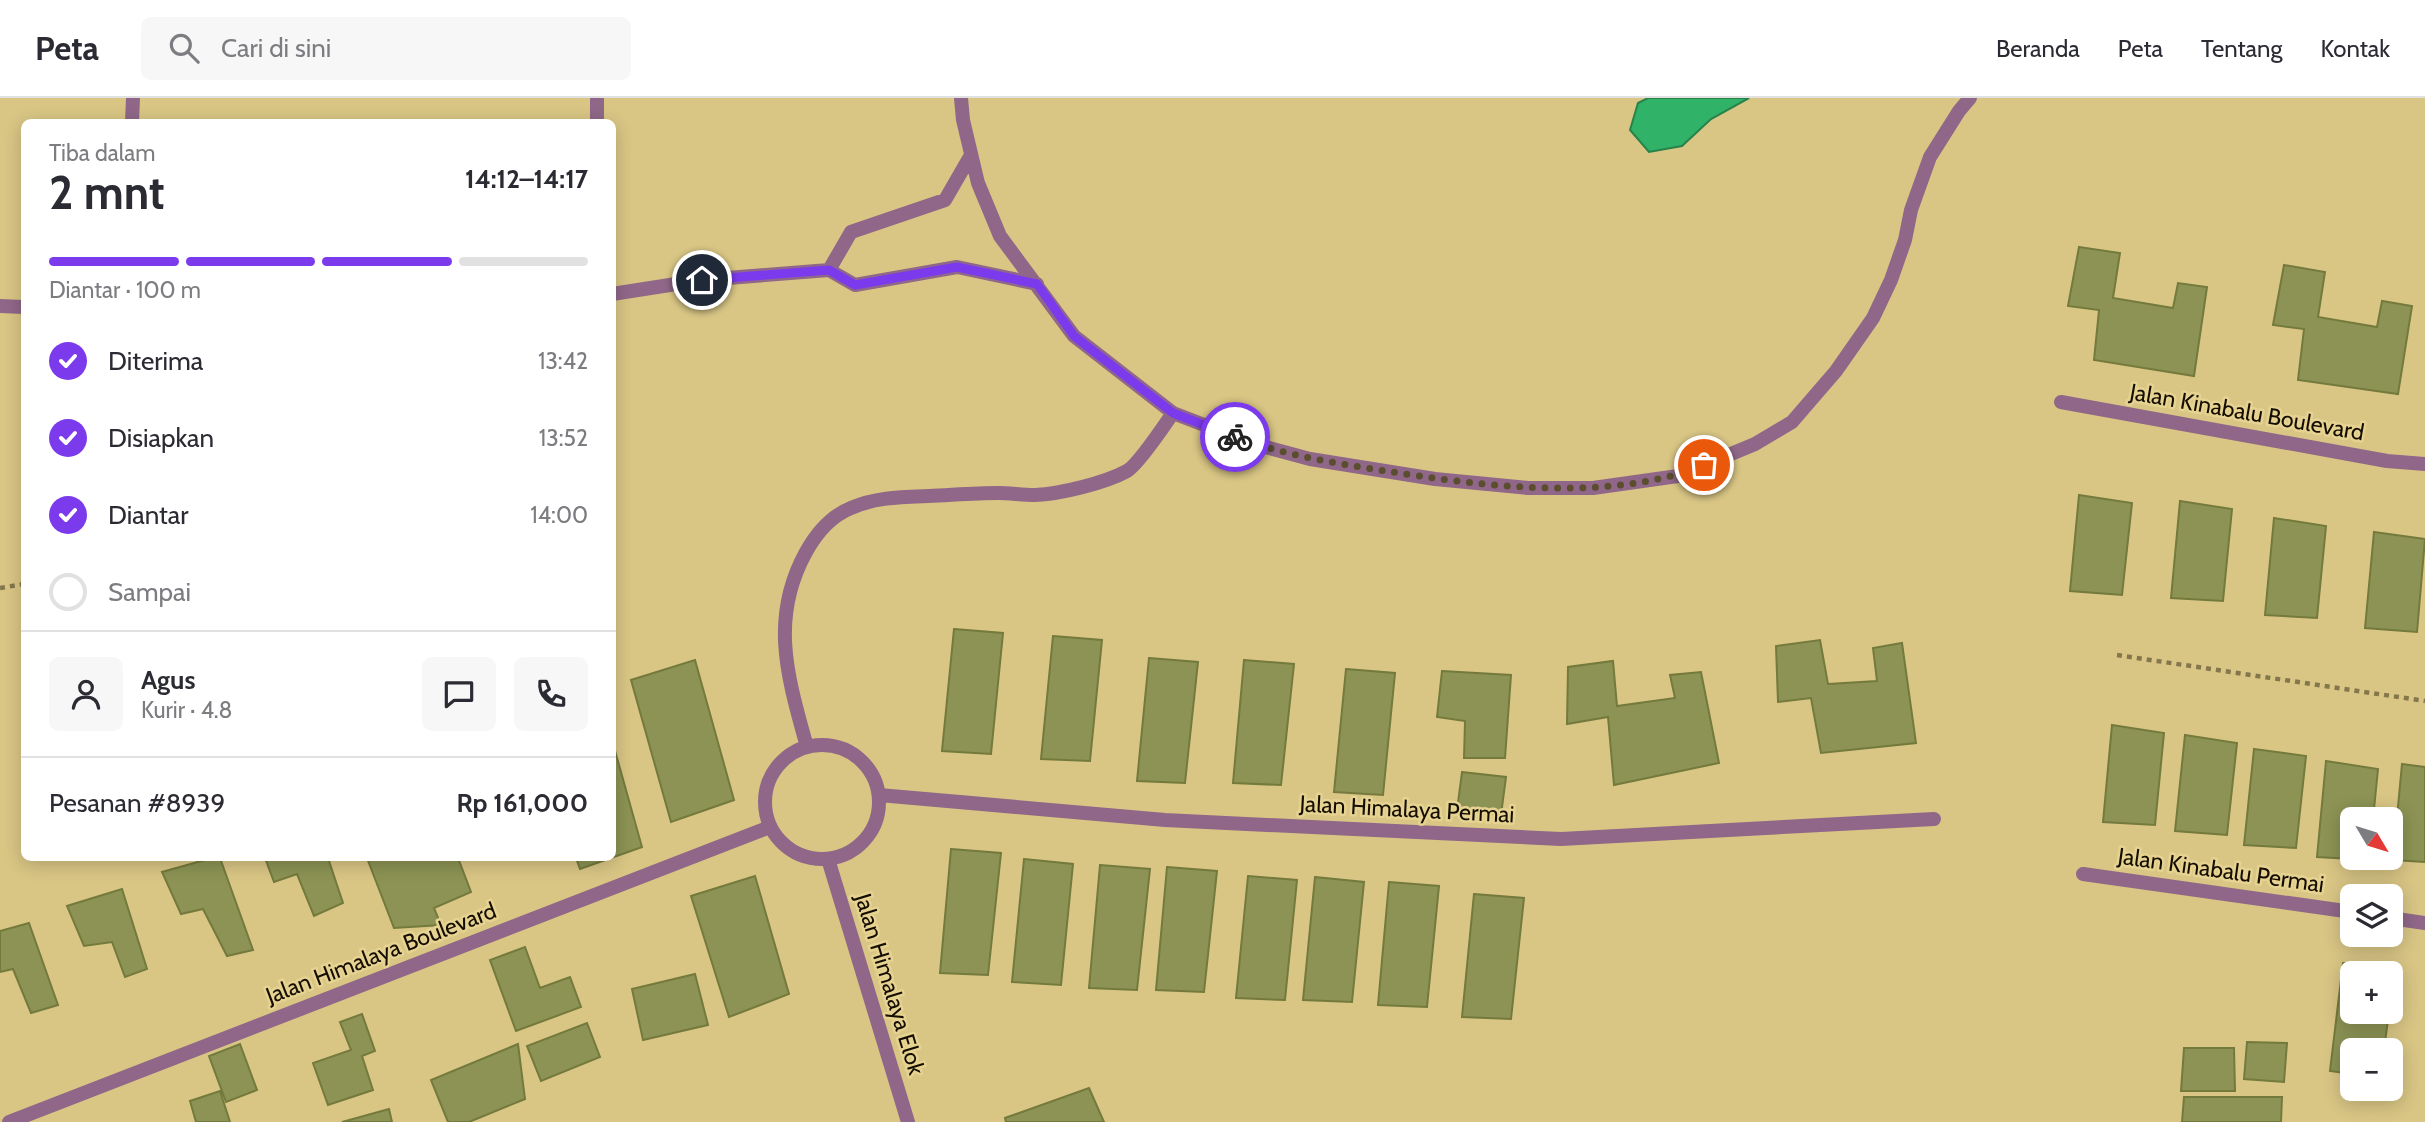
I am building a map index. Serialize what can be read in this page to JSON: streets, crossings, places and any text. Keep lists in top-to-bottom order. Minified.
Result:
{"streets":{"street":["Jalan Kinabalu Boulevard","Jalan Himalaya Permai","Jalan Kinabalu Permai","Jalan Himalaya Boulevard","Jalan Himalaya Elok"]},"crossings":[["Jalan Himalaya Permai","Jalan Himalaya Boulevard"],["Jalan Himalaya Permai","Jalan Himalaya Elok"],["Jalan Himalaya Boulevard","Jalan Himalaya Elok"]],"north":"bottom right","page":{"header":"Peta","search":"Cari di sini","nav":["Beranda","Peta","Tentang","Kontak"],"heading":["2 mnt","Tiba dalam","14:12–14:17"],"panel":["Agus","Kurir · 4.8","Pesanan #8939","Rp 161,000"],"bar":"Diantar · 100 m","list":[["Diterima","13:42"],["Disiapkan","13:52"],["Diantar","14:00"],"Sampai"],"map_buttons":["+","−"]}}
